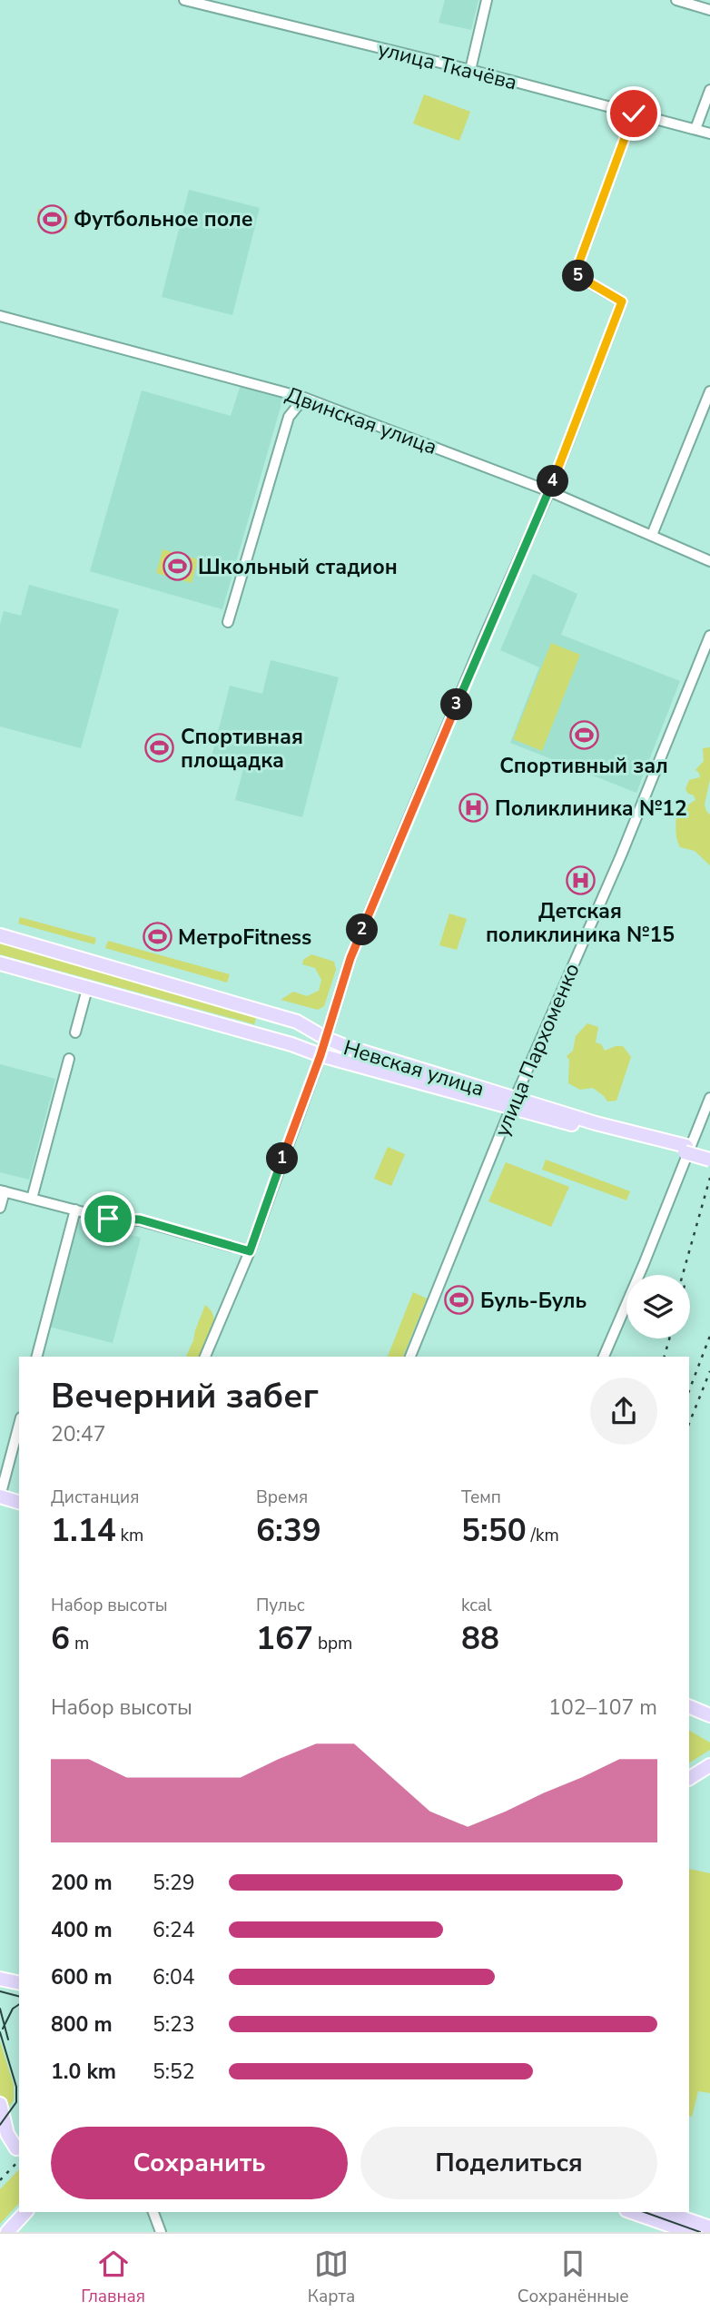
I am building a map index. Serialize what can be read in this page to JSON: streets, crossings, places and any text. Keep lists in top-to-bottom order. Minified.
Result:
{"streets":{"main road":["Невская улица"],"street":["улица Ткачёва","Двинская улица","улица Пархоменко"]},"crossings":[["улица Пархоменко","Невская улица"]],"places":{"sports":["Футбольное поле","Школьный стадион","Спортивный зал","Спортивная площадка","МетроFitness","Буль-Буль"],"hospital":["Поликлиника №12","Детская поликлиника №15"]},"page":{"pins":["5","4","3","2","1"],"heading":["Вечерний забег","20:47"],"stats":[["Дистанция","1.14 km"],["Время","6:39"],["Темп","5:50 /km"],["Набор высоты","6 m"],["Пульс","167 bpm"],["kcal","88"]],"chart":["Набор высоты","102–107 m"],"list":[{"name":"200 m","note":"5:29"},{"name":"400 m","note":"6:24"},{"name":"600 m","note":"6:04"},{"name":"800 m","note":"5:23"},{"name":"1.0 km","note":"5:52"}],"buttons":["Сохранить","Поделиться"],"tabs":["Главная","Карта","Сохранённые"]}}
